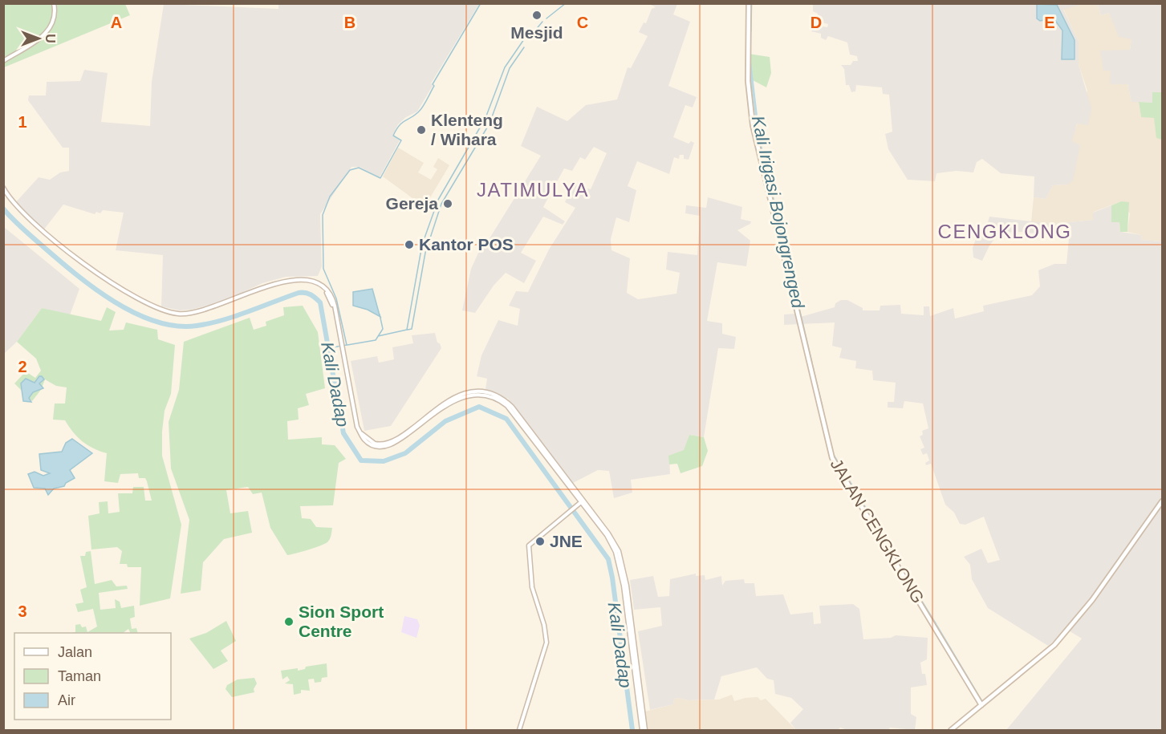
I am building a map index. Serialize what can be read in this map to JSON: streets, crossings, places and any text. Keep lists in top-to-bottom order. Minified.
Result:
{"streets":{"main road":["JALAN CENGKLONG"]},"districts":["JATIMULYA","CENGKLONG"],"water":["Kali Irigasi Bojongrenged","Kali Dadap"],"places":["Mesjid","Klenteng / Wihara","Gereja","Kantor POS","JNE","Sion Sport Centre"],"legend":["Jalan","Taman","Air"],"north":"right","grid":{"columns":["A","B","C","D","E"],"rows":["1","2","3"]}}
